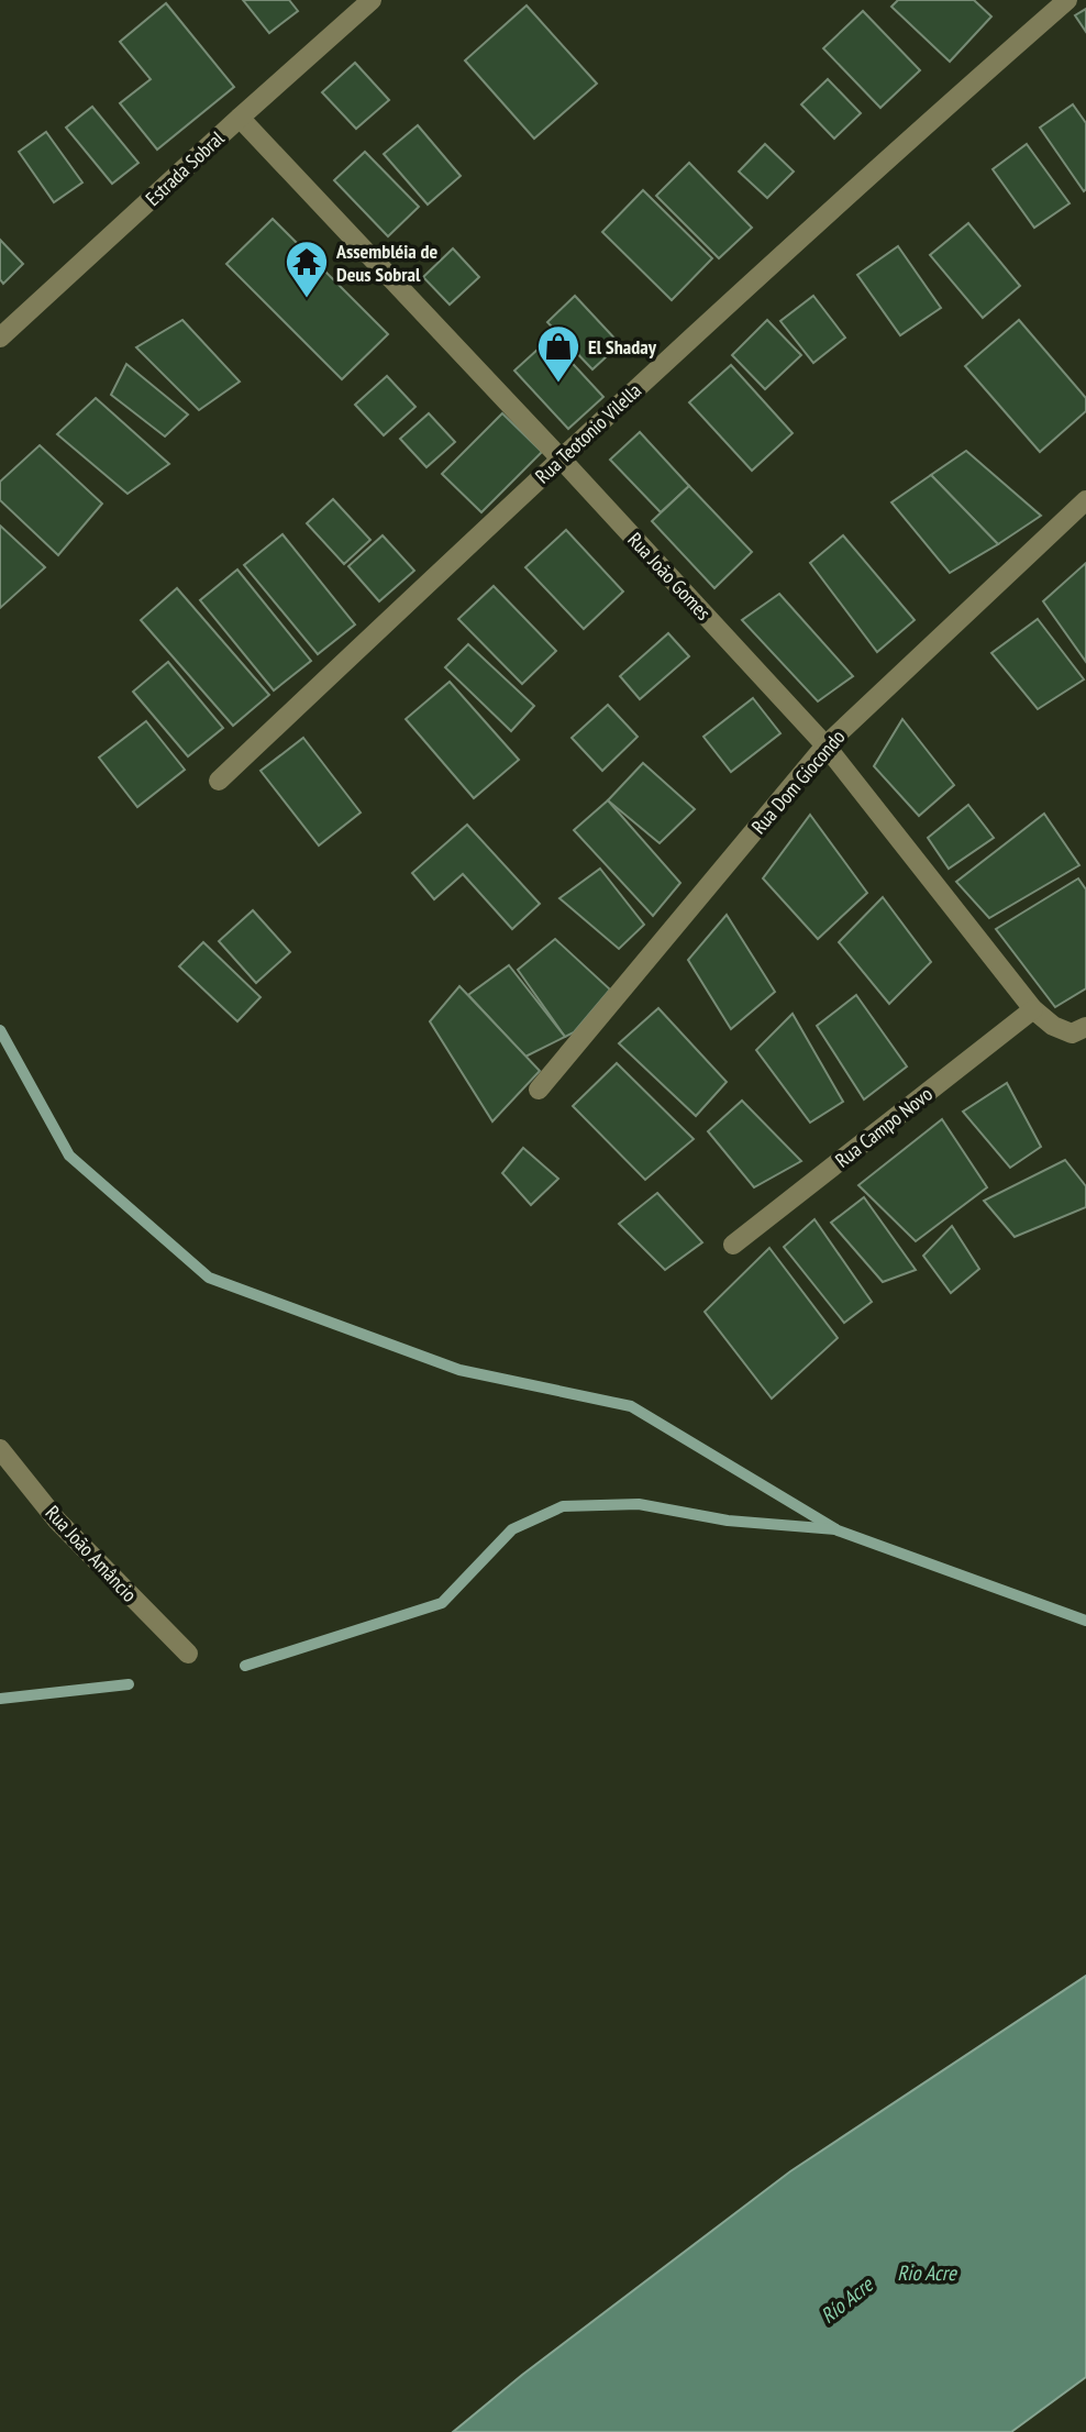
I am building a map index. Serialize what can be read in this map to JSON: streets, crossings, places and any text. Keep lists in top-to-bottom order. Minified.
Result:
{"streets":{"street":["Estrada Sobral","Rua Teotonio Vilella","Rua João Gomes","Rua Dom Giocondo","Rua Campo Novo","Rua João Amâncio"]},"crossings":[["Estrada Sobral","Rua João Gomes"],["Rua Teotonio Vilella","Rua João Gomes"],["Rua João Gomes","Rua Dom Giocondo"],["Rua João Gomes","Rua Campo Novo"]],"water":["Rio Acre","Río Acre"],"places":{"temple":["Assembléia de Deus Sobral"],"shop":["El Shaday"]}}
